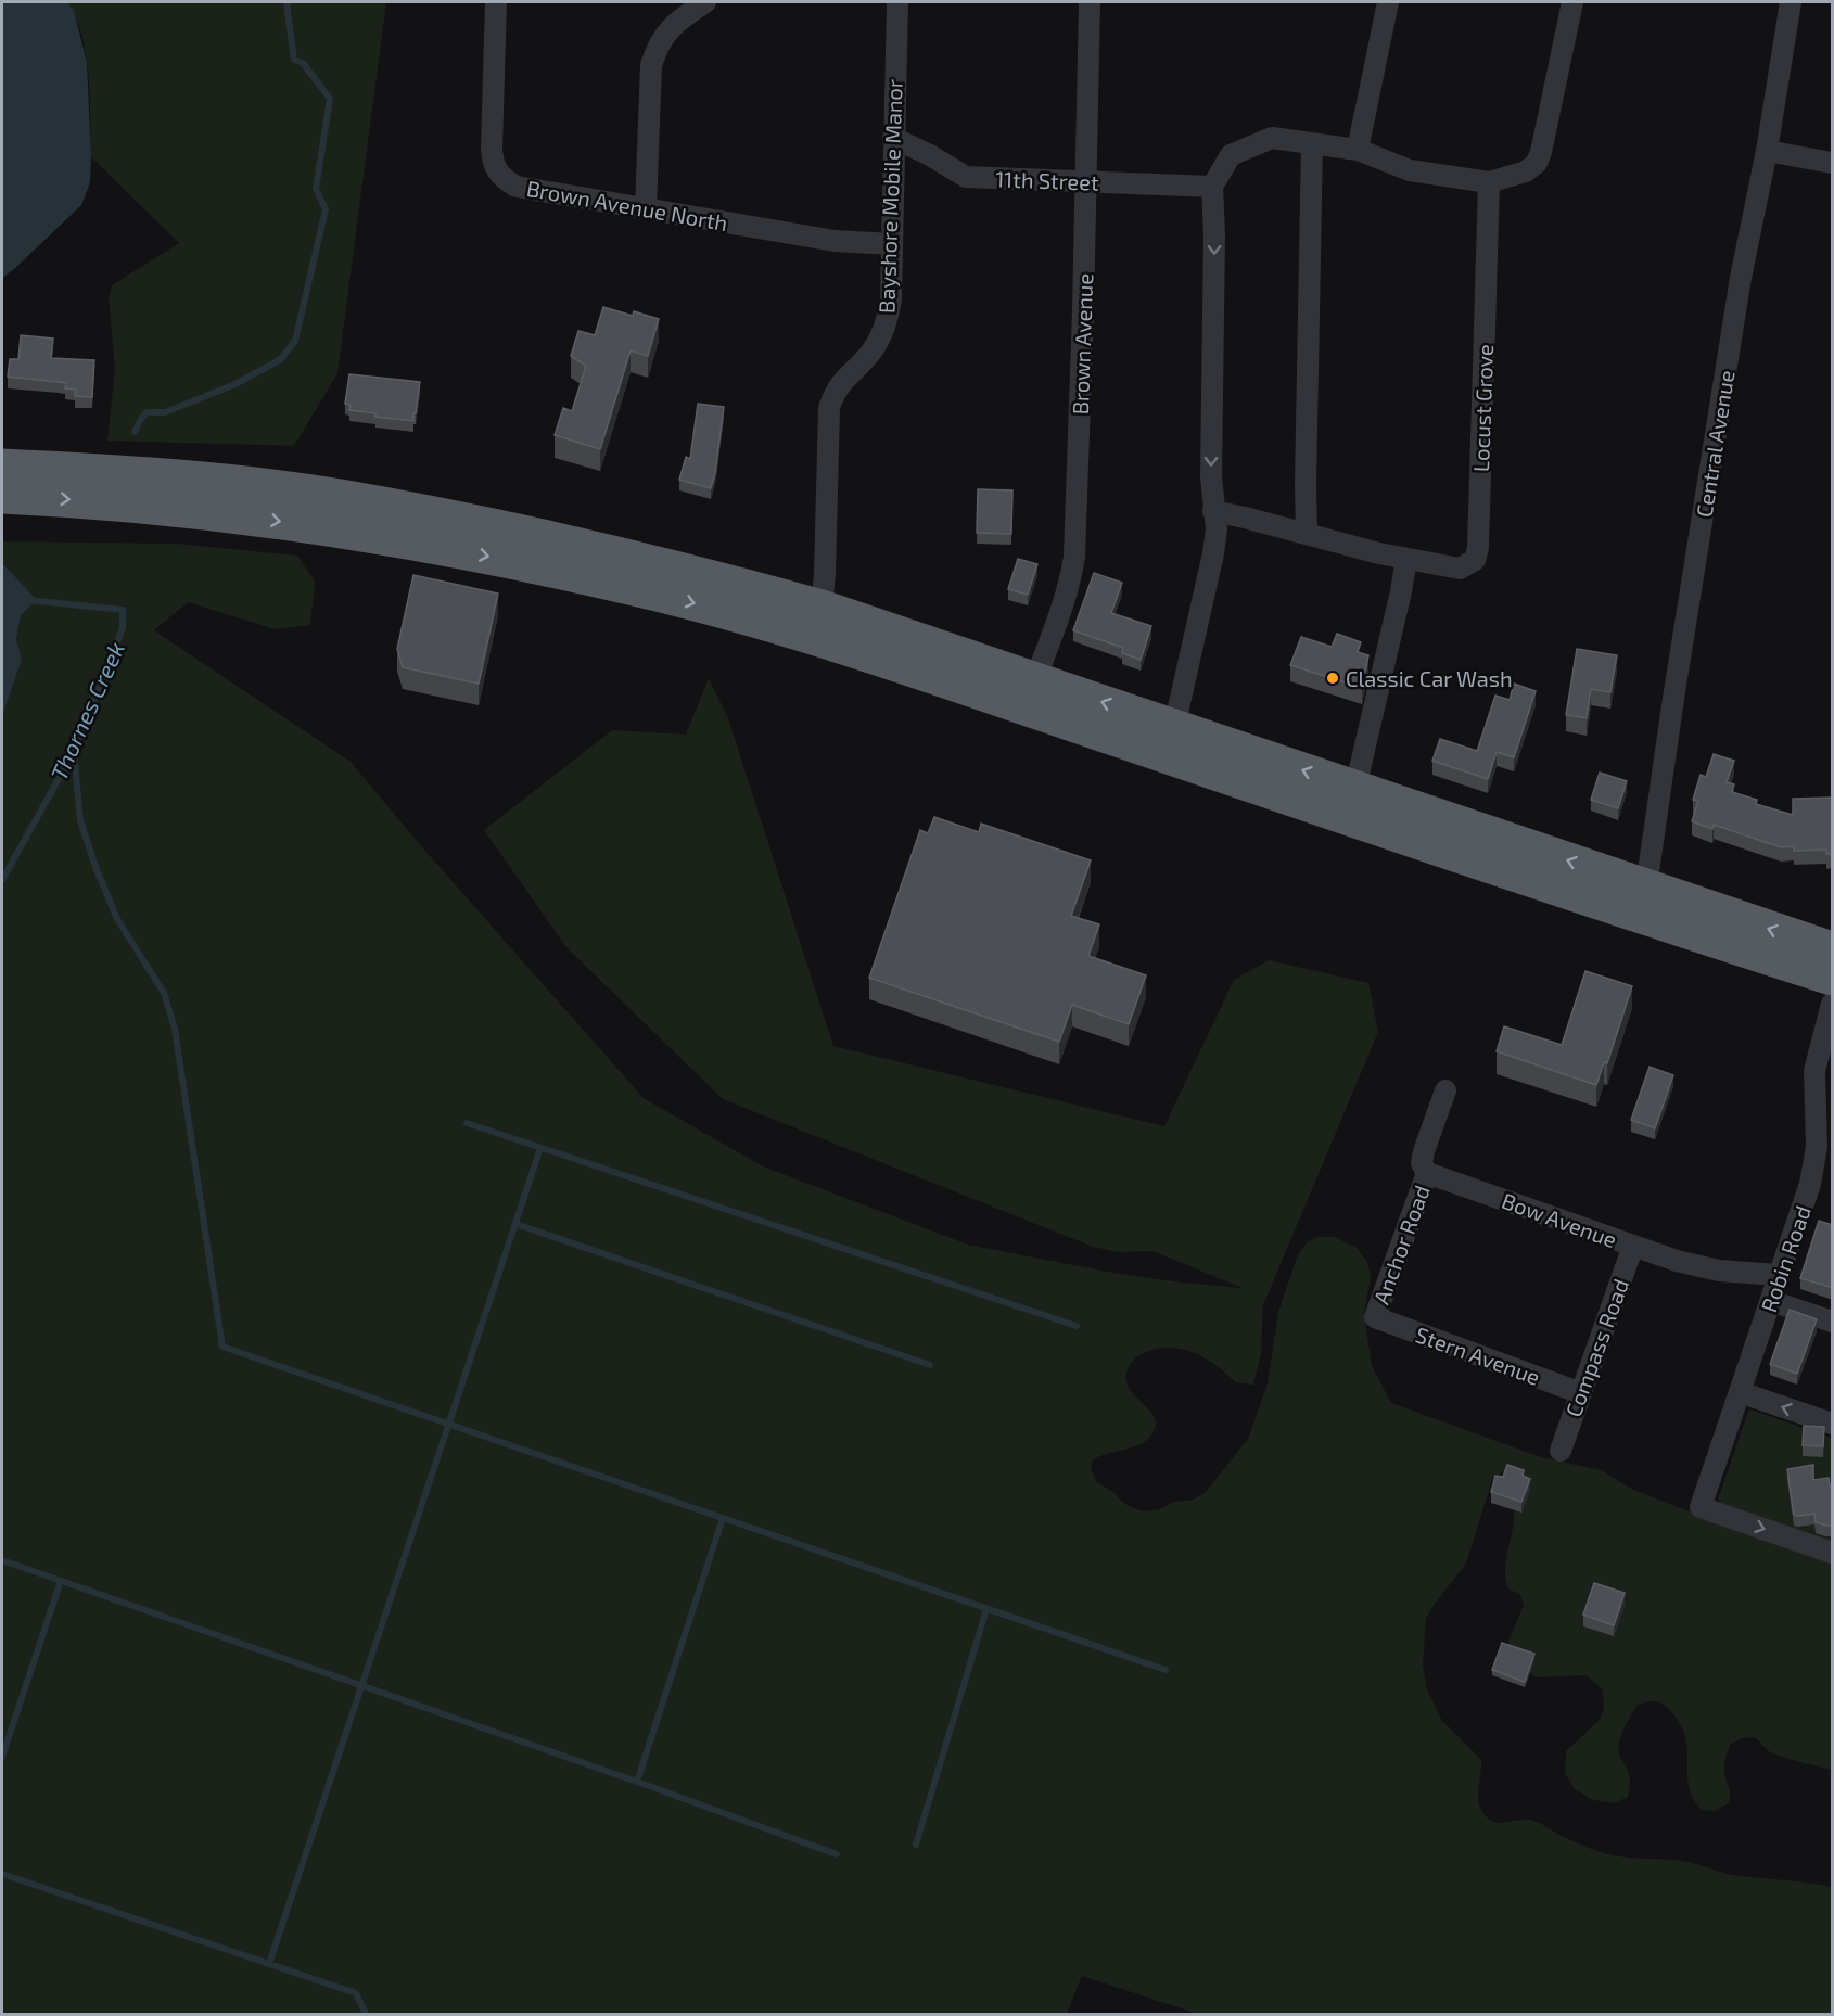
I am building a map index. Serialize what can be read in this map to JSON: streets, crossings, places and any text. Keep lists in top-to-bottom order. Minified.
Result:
{"streets":{"street":["11th Street","Bayshore Mobile Manor","Brown Avenue North","Brown Avenue","Locust Grove","Central Avenue","Bow Avenue","Anchor Road","Robin Road","Compass Road","Stern Avenue"]},"crossings":[["11th Street","Bayshore Mobile Manor"],["11th Street","Brown Avenue"],["Bayshore Mobile Manor","Brown Avenue North"],["Bow Avenue","Anchor Road"],["Bow Avenue","Robin Road"],["Bow Avenue","Compass Road"],["Anchor Road","Stern Avenue"],["Compass Road","Stern Avenue"]],"water":["Thornes Creek"],"places":["Classic Car Wash"]}
